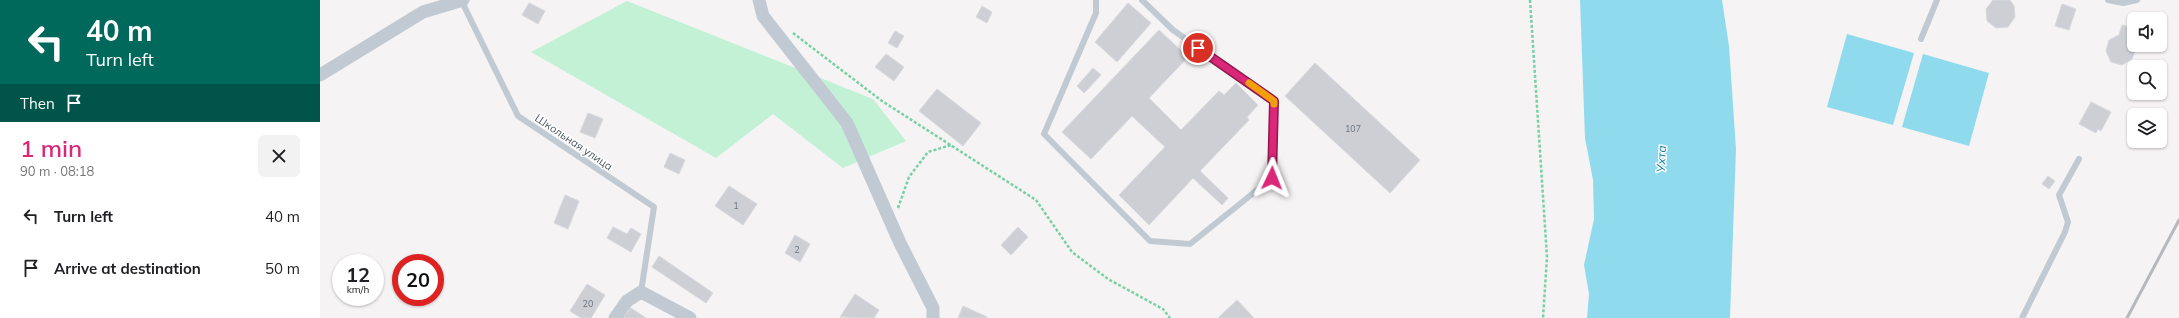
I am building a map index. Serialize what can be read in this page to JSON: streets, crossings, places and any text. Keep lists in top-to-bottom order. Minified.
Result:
{"streets":{"lane":["Школьная улица"]},"water":["Ухта"],"house_numbers":["107","1","2","20"],"page":{"turn":["40 m","Turn left"],"then":"Then","heading":["1 min","90 m · 08:18"],"list":[{"name":"Turn left","value":"40 m"},{"name":"Arrive at destination","value":"50 m"}],"speed":"12 km/h","limit":"20"}}
